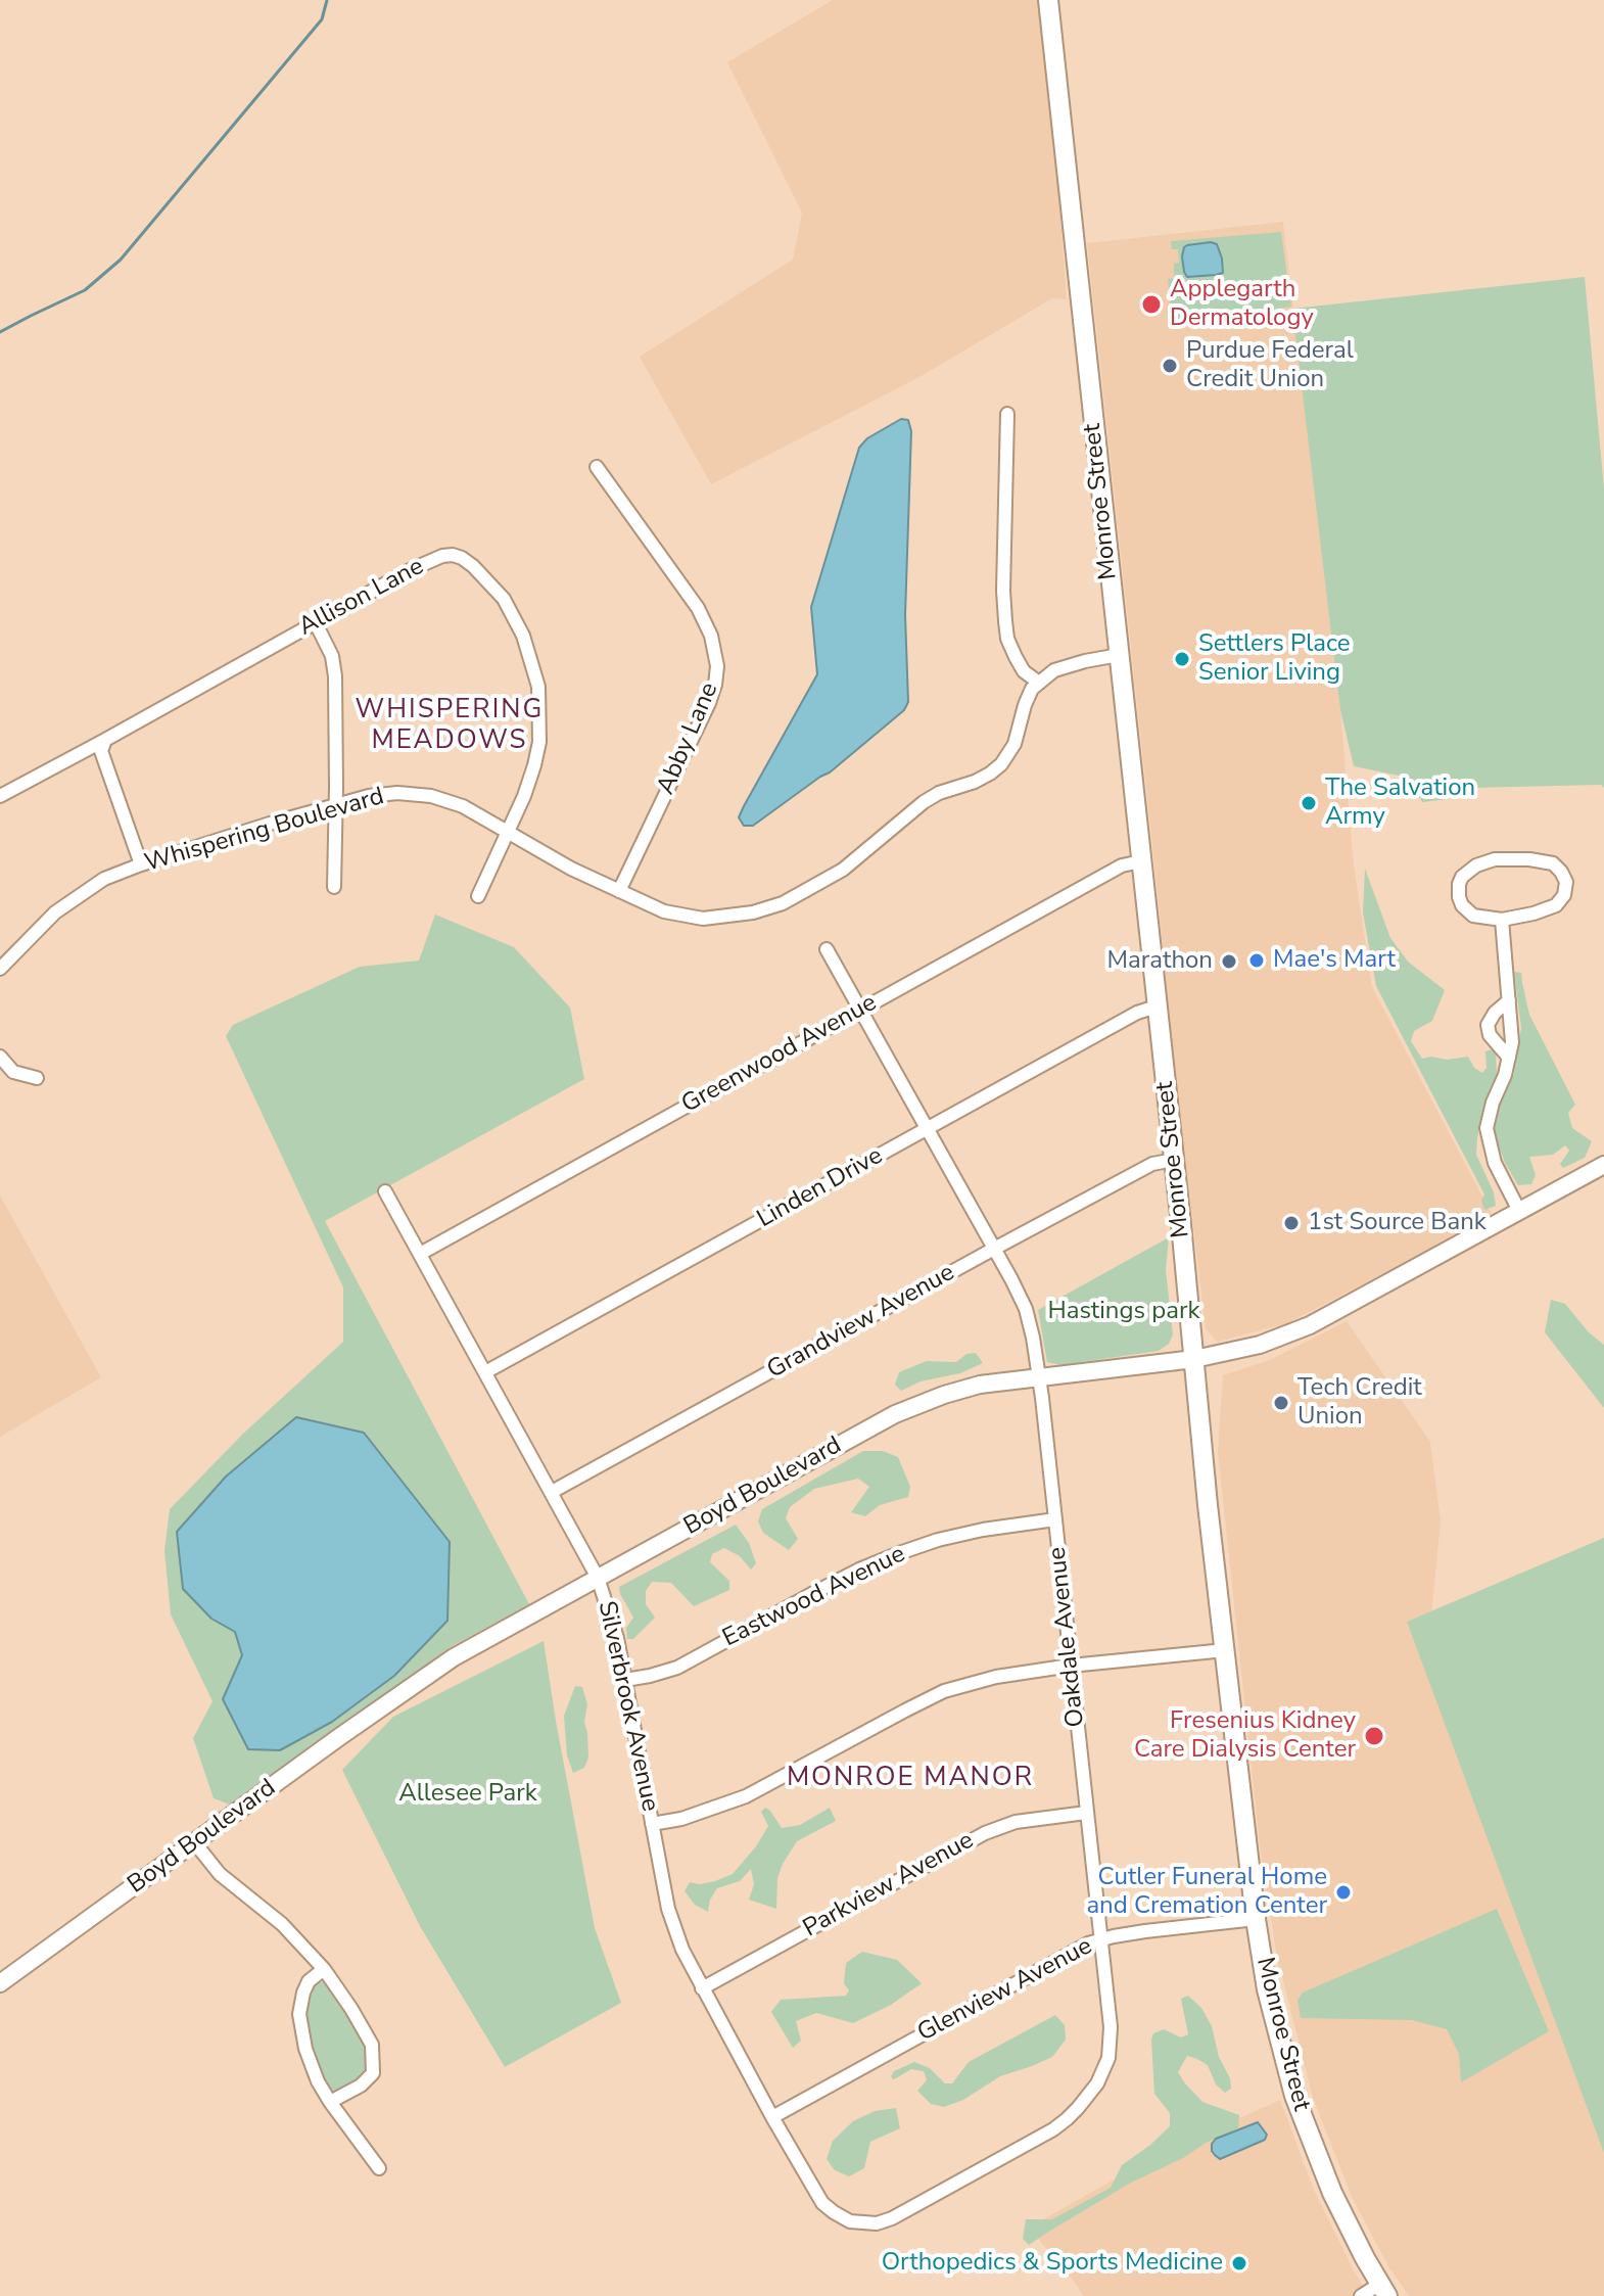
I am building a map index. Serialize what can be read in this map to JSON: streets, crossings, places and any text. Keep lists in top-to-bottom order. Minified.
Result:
{"streets":{"main road":["Monroe Street"],"street":["Allison Lane","Abby Lane","Whispering Boulevard","Greenwood Avenue","Linden Drive","Grandview Avenue","Boyd Boulevard","Eastwood Avenue","Oakdale Avenue","Silverbrook Avenue","Parkview Avenue","Glenview Avenue"]},"crossings":[["Monroe Street","Greenwood Avenue"],["Monroe Street","Linden Drive"],["Monroe Street","Grandview Avenue"],["Monroe Street","Boyd Boulevard"],["Monroe Street","Glenview Avenue"],["Allison Lane","Whispering Boulevard"],["Abby Lane","Whispering Boulevard"],["Greenwood Avenue","Oakdale Avenue"],["Greenwood Avenue","Silverbrook Avenue"],["Linden Drive","Oakdale Avenue"],["Linden Drive","Silverbrook Avenue"],["Grandview Avenue","Oakdale Avenue"],["Grandview Avenue","Silverbrook Avenue"],["Boyd Boulevard","Oakdale Avenue"],["Boyd Boulevard","Silverbrook Avenue"],["Eastwood Avenue","Oakdale Avenue"],["Eastwood Avenue","Silverbrook Avenue"],["Oakdale Avenue","Silverbrook Avenue"],["Oakdale Avenue","Parkview Avenue"],["Oakdale Avenue","Glenview Avenue"],["Silverbrook Avenue","Parkview Avenue"],["Silverbrook Avenue","Glenview Avenue"]],"districts":["WHISPERING MEADOWS","MONROE MANOR"],"parks":["Hastings park","Allesee Park"],"places":["Applegarth Dermatology","Purdue Federal Credit Union","Settlers Place Senior Living","The Salvation Army","Mae's Mart","Marathon","1st Source Bank","Tech Credit Union","Fresenius Kidney Care Dialysis Center","Cutler Funeral Home and Cremation Center","Orthopedics & Sports Medicine"]}
